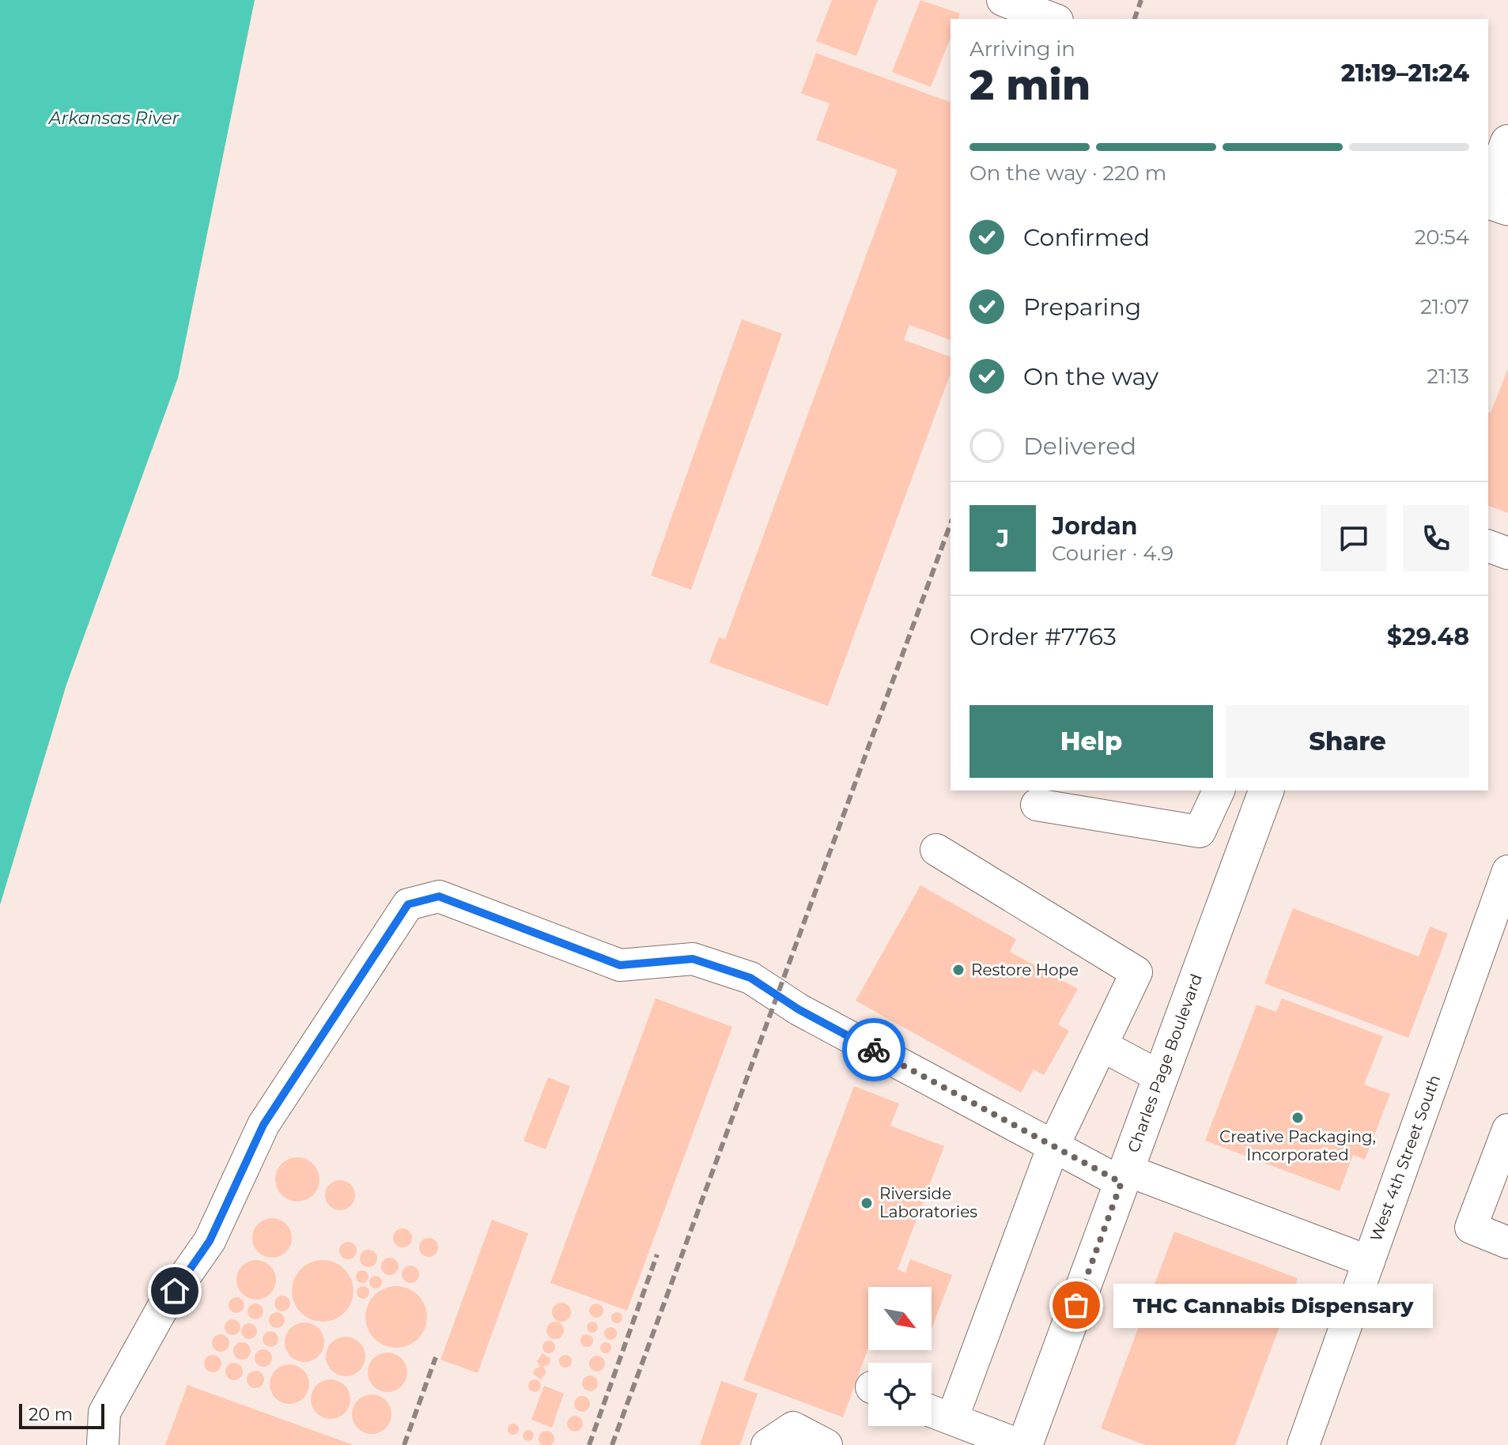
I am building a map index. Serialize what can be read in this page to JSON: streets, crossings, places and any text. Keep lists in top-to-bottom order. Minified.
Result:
{"streets":{"main road":["Charles Page Boulevard"],"street":["West 4th Street South"]},"water":["Arkansas River"],"places":["Restore Hope","Creative Packaging, Incorporated","Riverside Laboratories","THC Cannabis Dispensary"],"scale_bar":"20 m","north":"bottom right","page":{"heading":["2 min","Arriving in","21:19–21:24"],"panel":["Jordan","Courier · 4.9","Order #7763","$29.48"],"bar":"On the way · 220 m","list":[["Confirmed","20:54"],["Preparing","21:07"],["On the way","21:13"],"Delivered"],"round":"J","buttons":["Help","Share"],"bubble":"THC Cannabis Dispensary","scale":"20 m"}}
